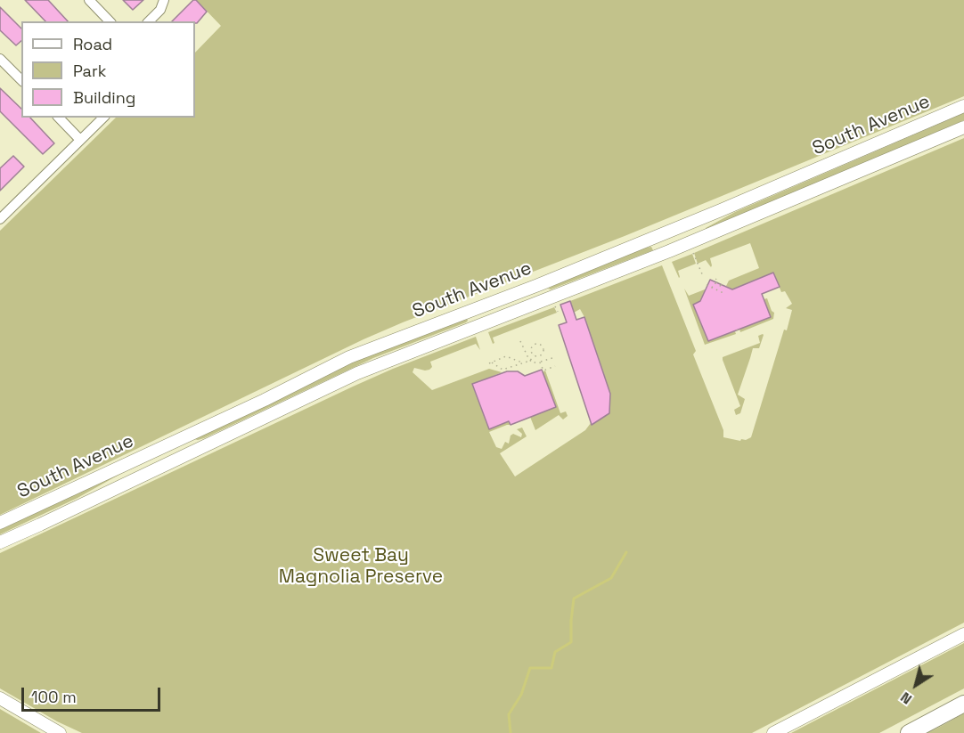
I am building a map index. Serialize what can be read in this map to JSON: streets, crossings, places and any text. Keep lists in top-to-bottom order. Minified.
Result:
{"streets":{"street":["South Avenue"]},"parks":["Sweet Bay Magnolia Preserve"],"legend":["Road","Park","Building"],"scale_bar":"100 m","north":"bottom left"}
